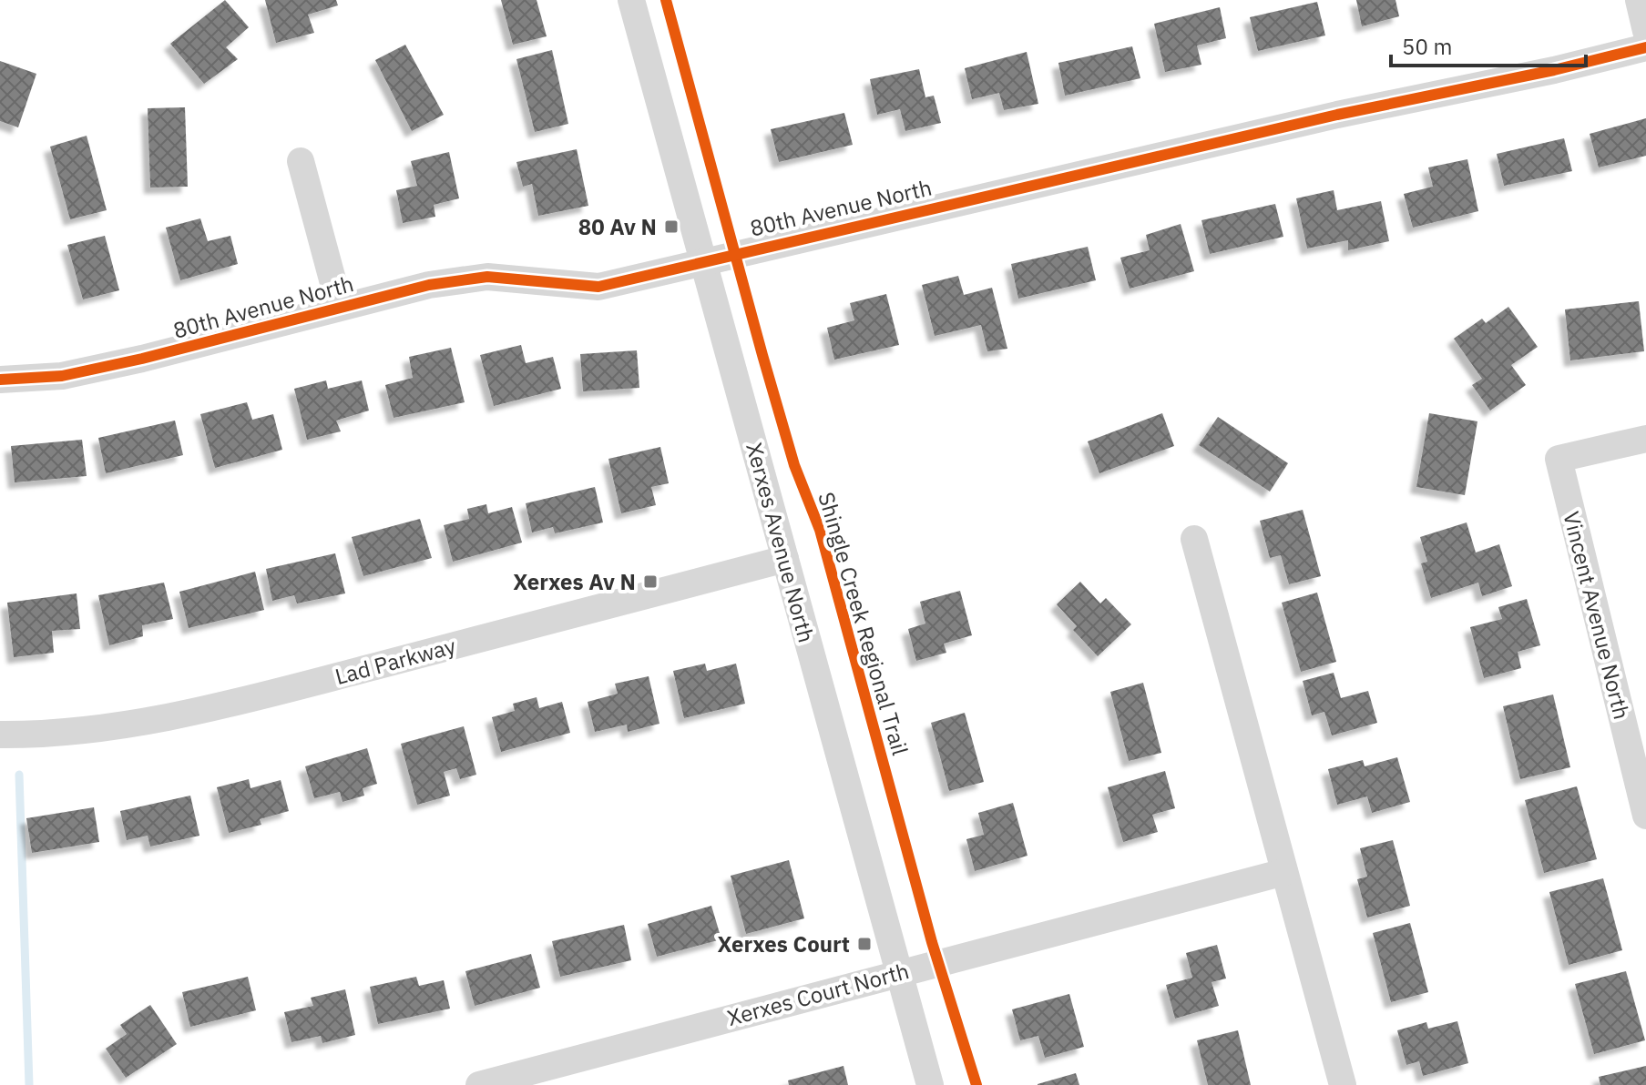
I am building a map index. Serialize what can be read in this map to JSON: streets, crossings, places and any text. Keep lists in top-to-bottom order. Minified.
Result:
{"streets":{"street":["80th Avenue North","Xerxes Avenue North","Vincent Avenue North","Lad Parkway","Xerxes Court North"],"cycle path":["Shingle Creek Regional Trail"]},"crossings":[["80th Avenue North","Xerxes Avenue North"],["Xerxes Avenue North","Lad Parkway"],["Xerxes Avenue North","Xerxes Court North"]],"places":{"transit":["80 Av N","Xerxes Av N","Xerxes Court"]},"scale_bar":"50 m"}
